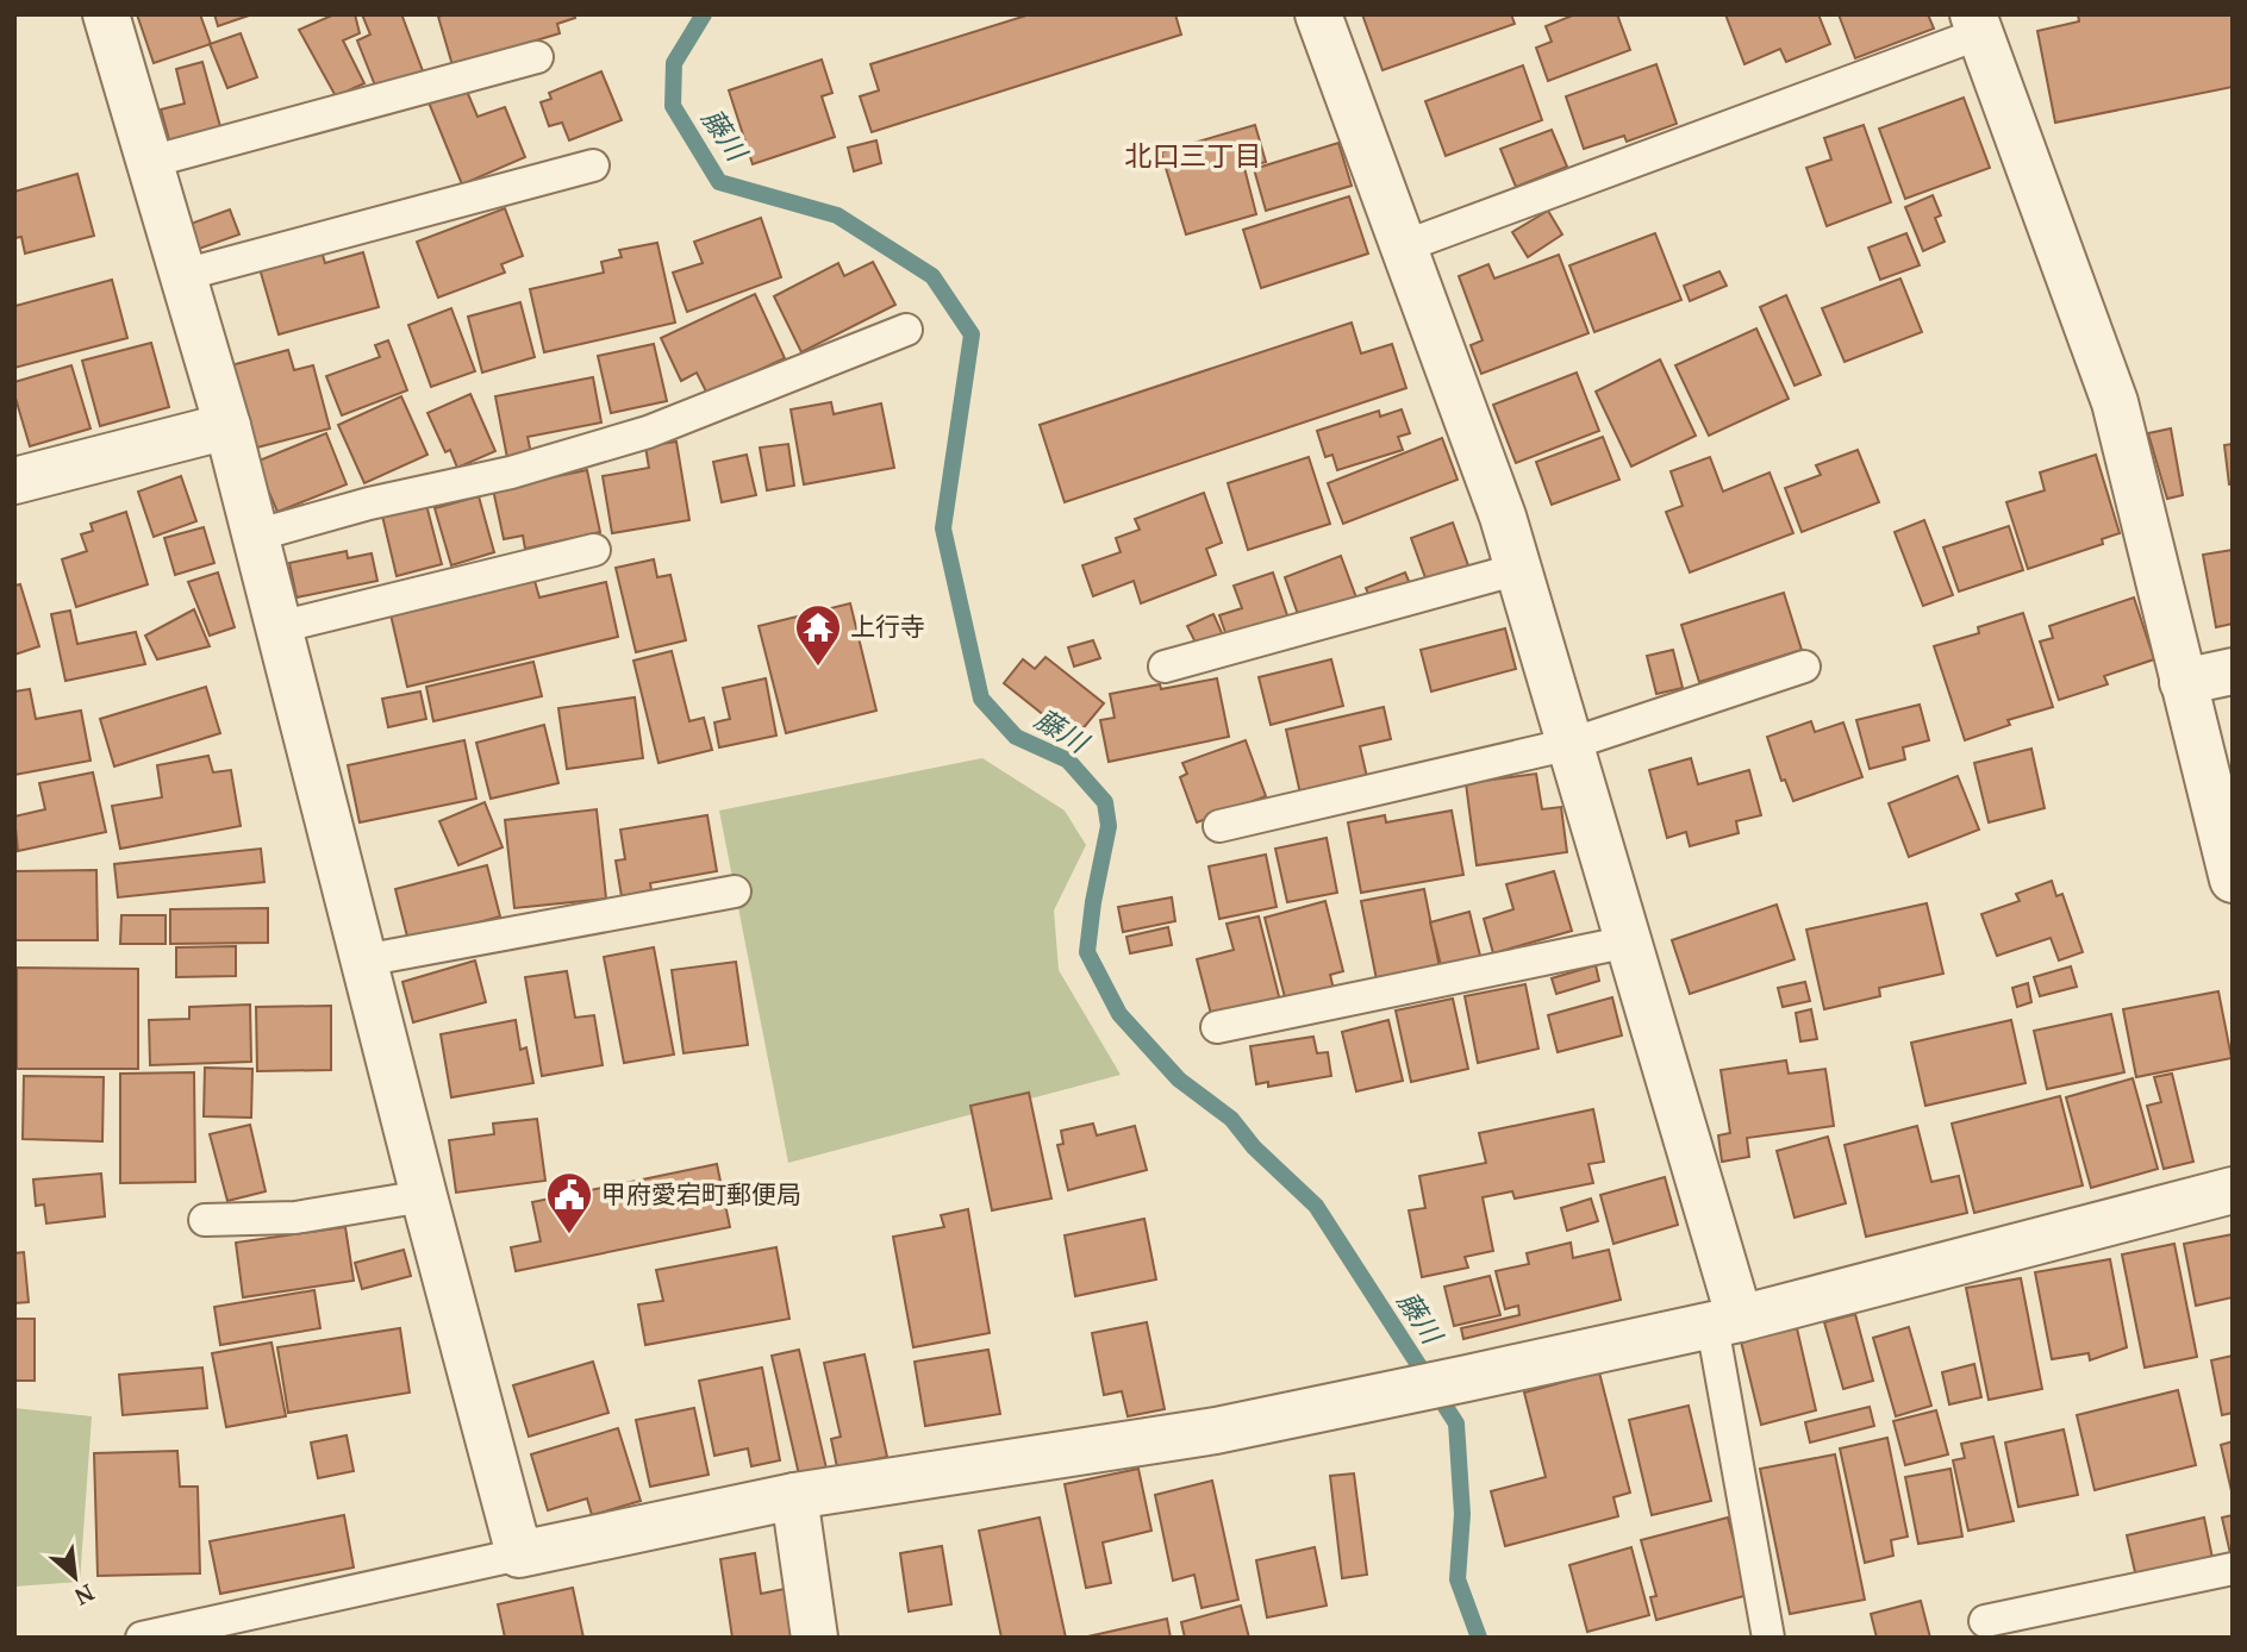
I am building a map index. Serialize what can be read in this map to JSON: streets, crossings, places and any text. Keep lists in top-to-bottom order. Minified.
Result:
{"districts":["北口三丁目"],"water":["藤川"],"places":{"temple":["上行寺"],"public building":["甲府愛宕町郵便局"]},"north":"bottom right"}
